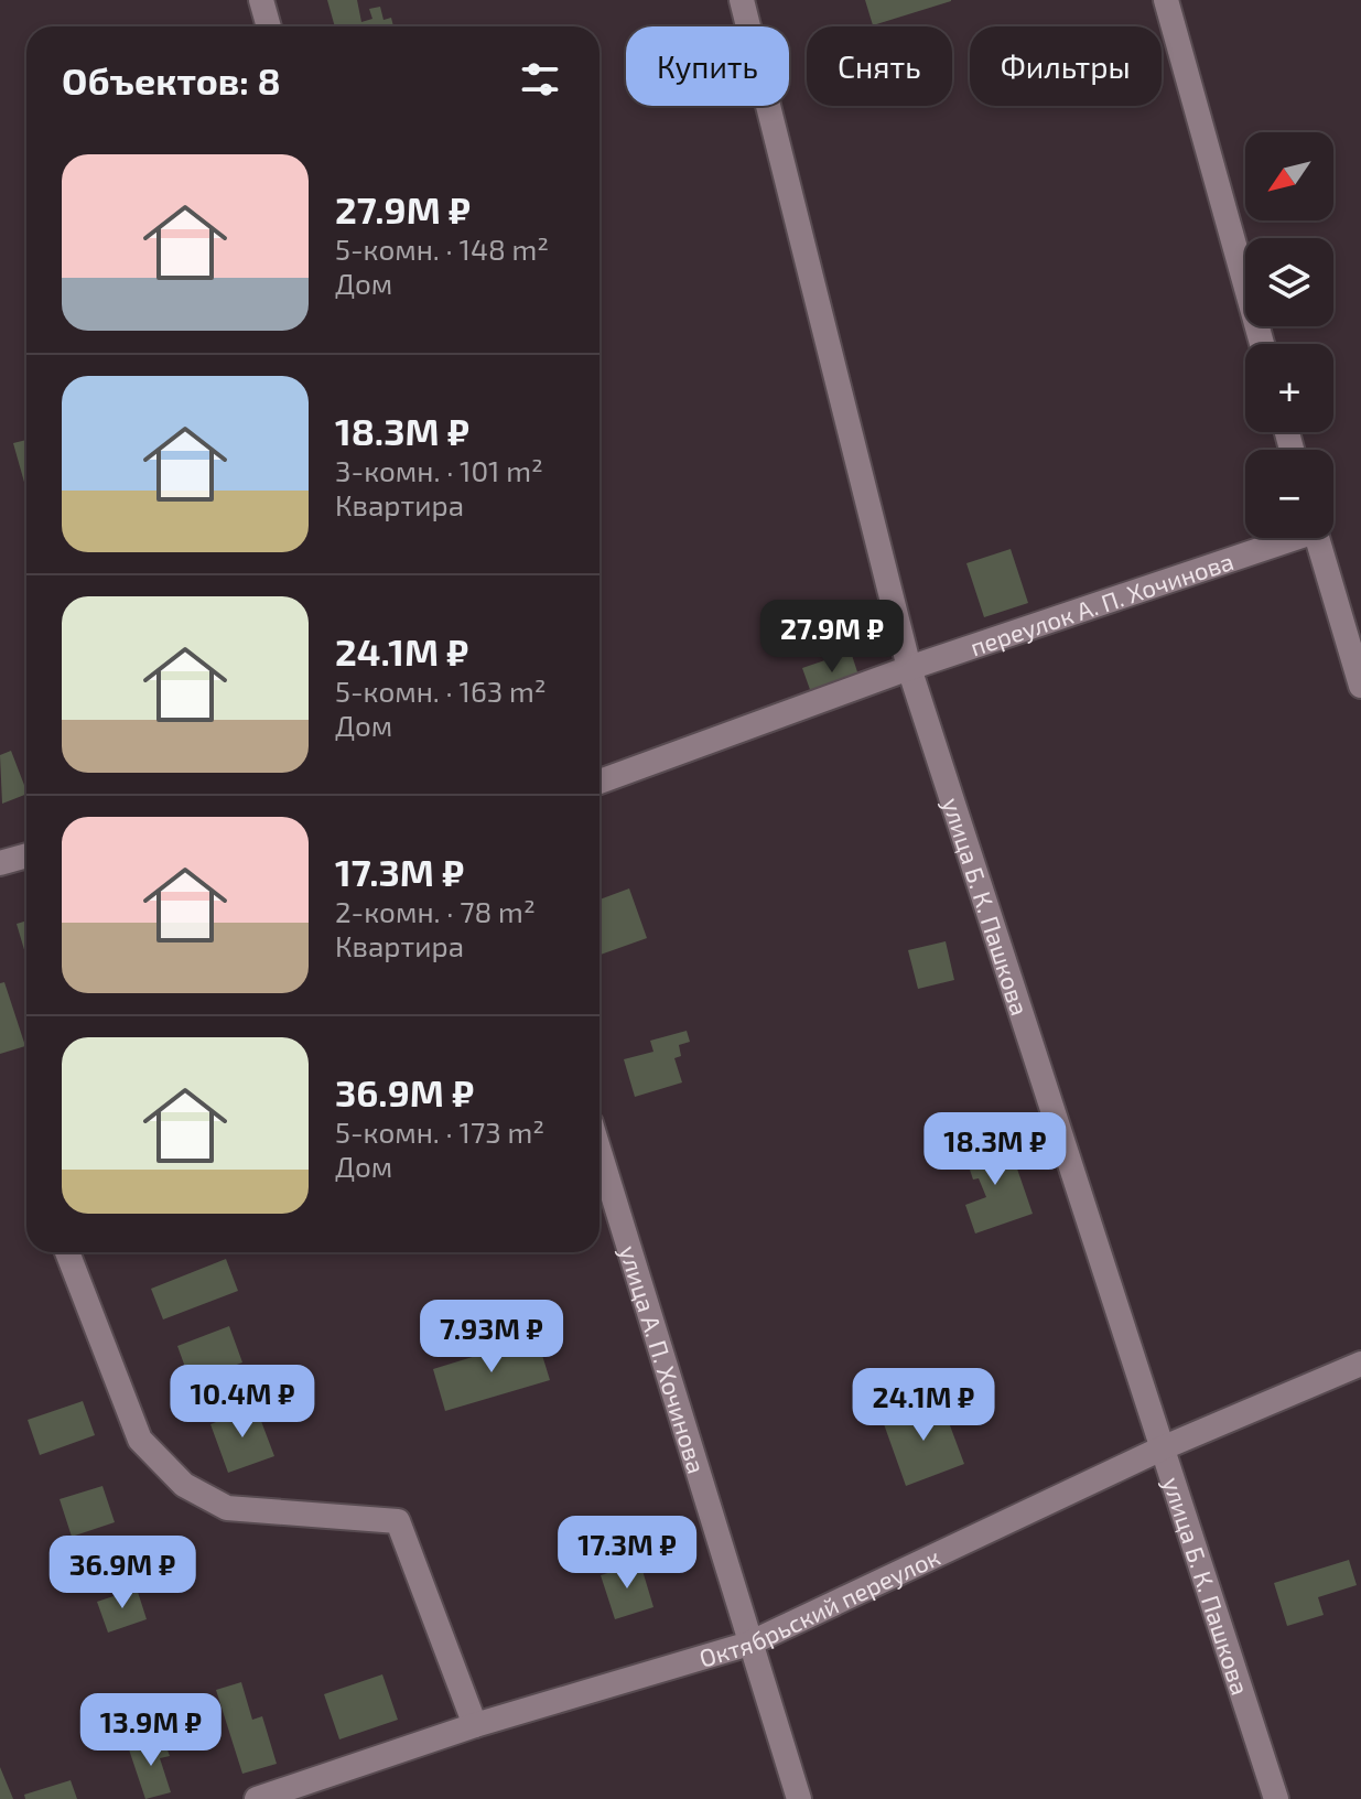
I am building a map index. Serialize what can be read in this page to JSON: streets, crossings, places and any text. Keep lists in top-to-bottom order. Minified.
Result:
{"streets":{"street":["переулок А. П. Хочинова","улица Б. К. Пашкова","улица А. П. Хочинова","Октябрьский переулок"]},"crossings":[["переулок А. П. Хочинова","улица Б. К. Пашкова"],["улица Б. К. Пашкова","Октябрьский переулок"],["улица А. П. Хочинова","Октябрьский переулок"]],"north":"bottom left","page":{"chip":["Купить","Снять","Фильтры"],"heading":"Объектов: 8","map_buttons":["+","−"],"list":[{"name":"27.9M ₽","note":"5-комн. · 148 m² · Дом"},{"name":"18.3M ₽","note":"3-комн. · 101 m² · Квартира"},{"name":"24.1M ₽","note":"5-комн. · 163 m² · Дом"},{"name":"17.3M ₽","note":"2-комн. · 78 m² · Квартира"},{"name":"36.9M ₽","note":"5-комн. · 173 m² · Дом"}],"price":["27.9M ₽","18.3M ₽","7.93M ₽","10.4M ₽","24.1M ₽","17.3M ₽","36.9M ₽","13.9M ₽"]}}
